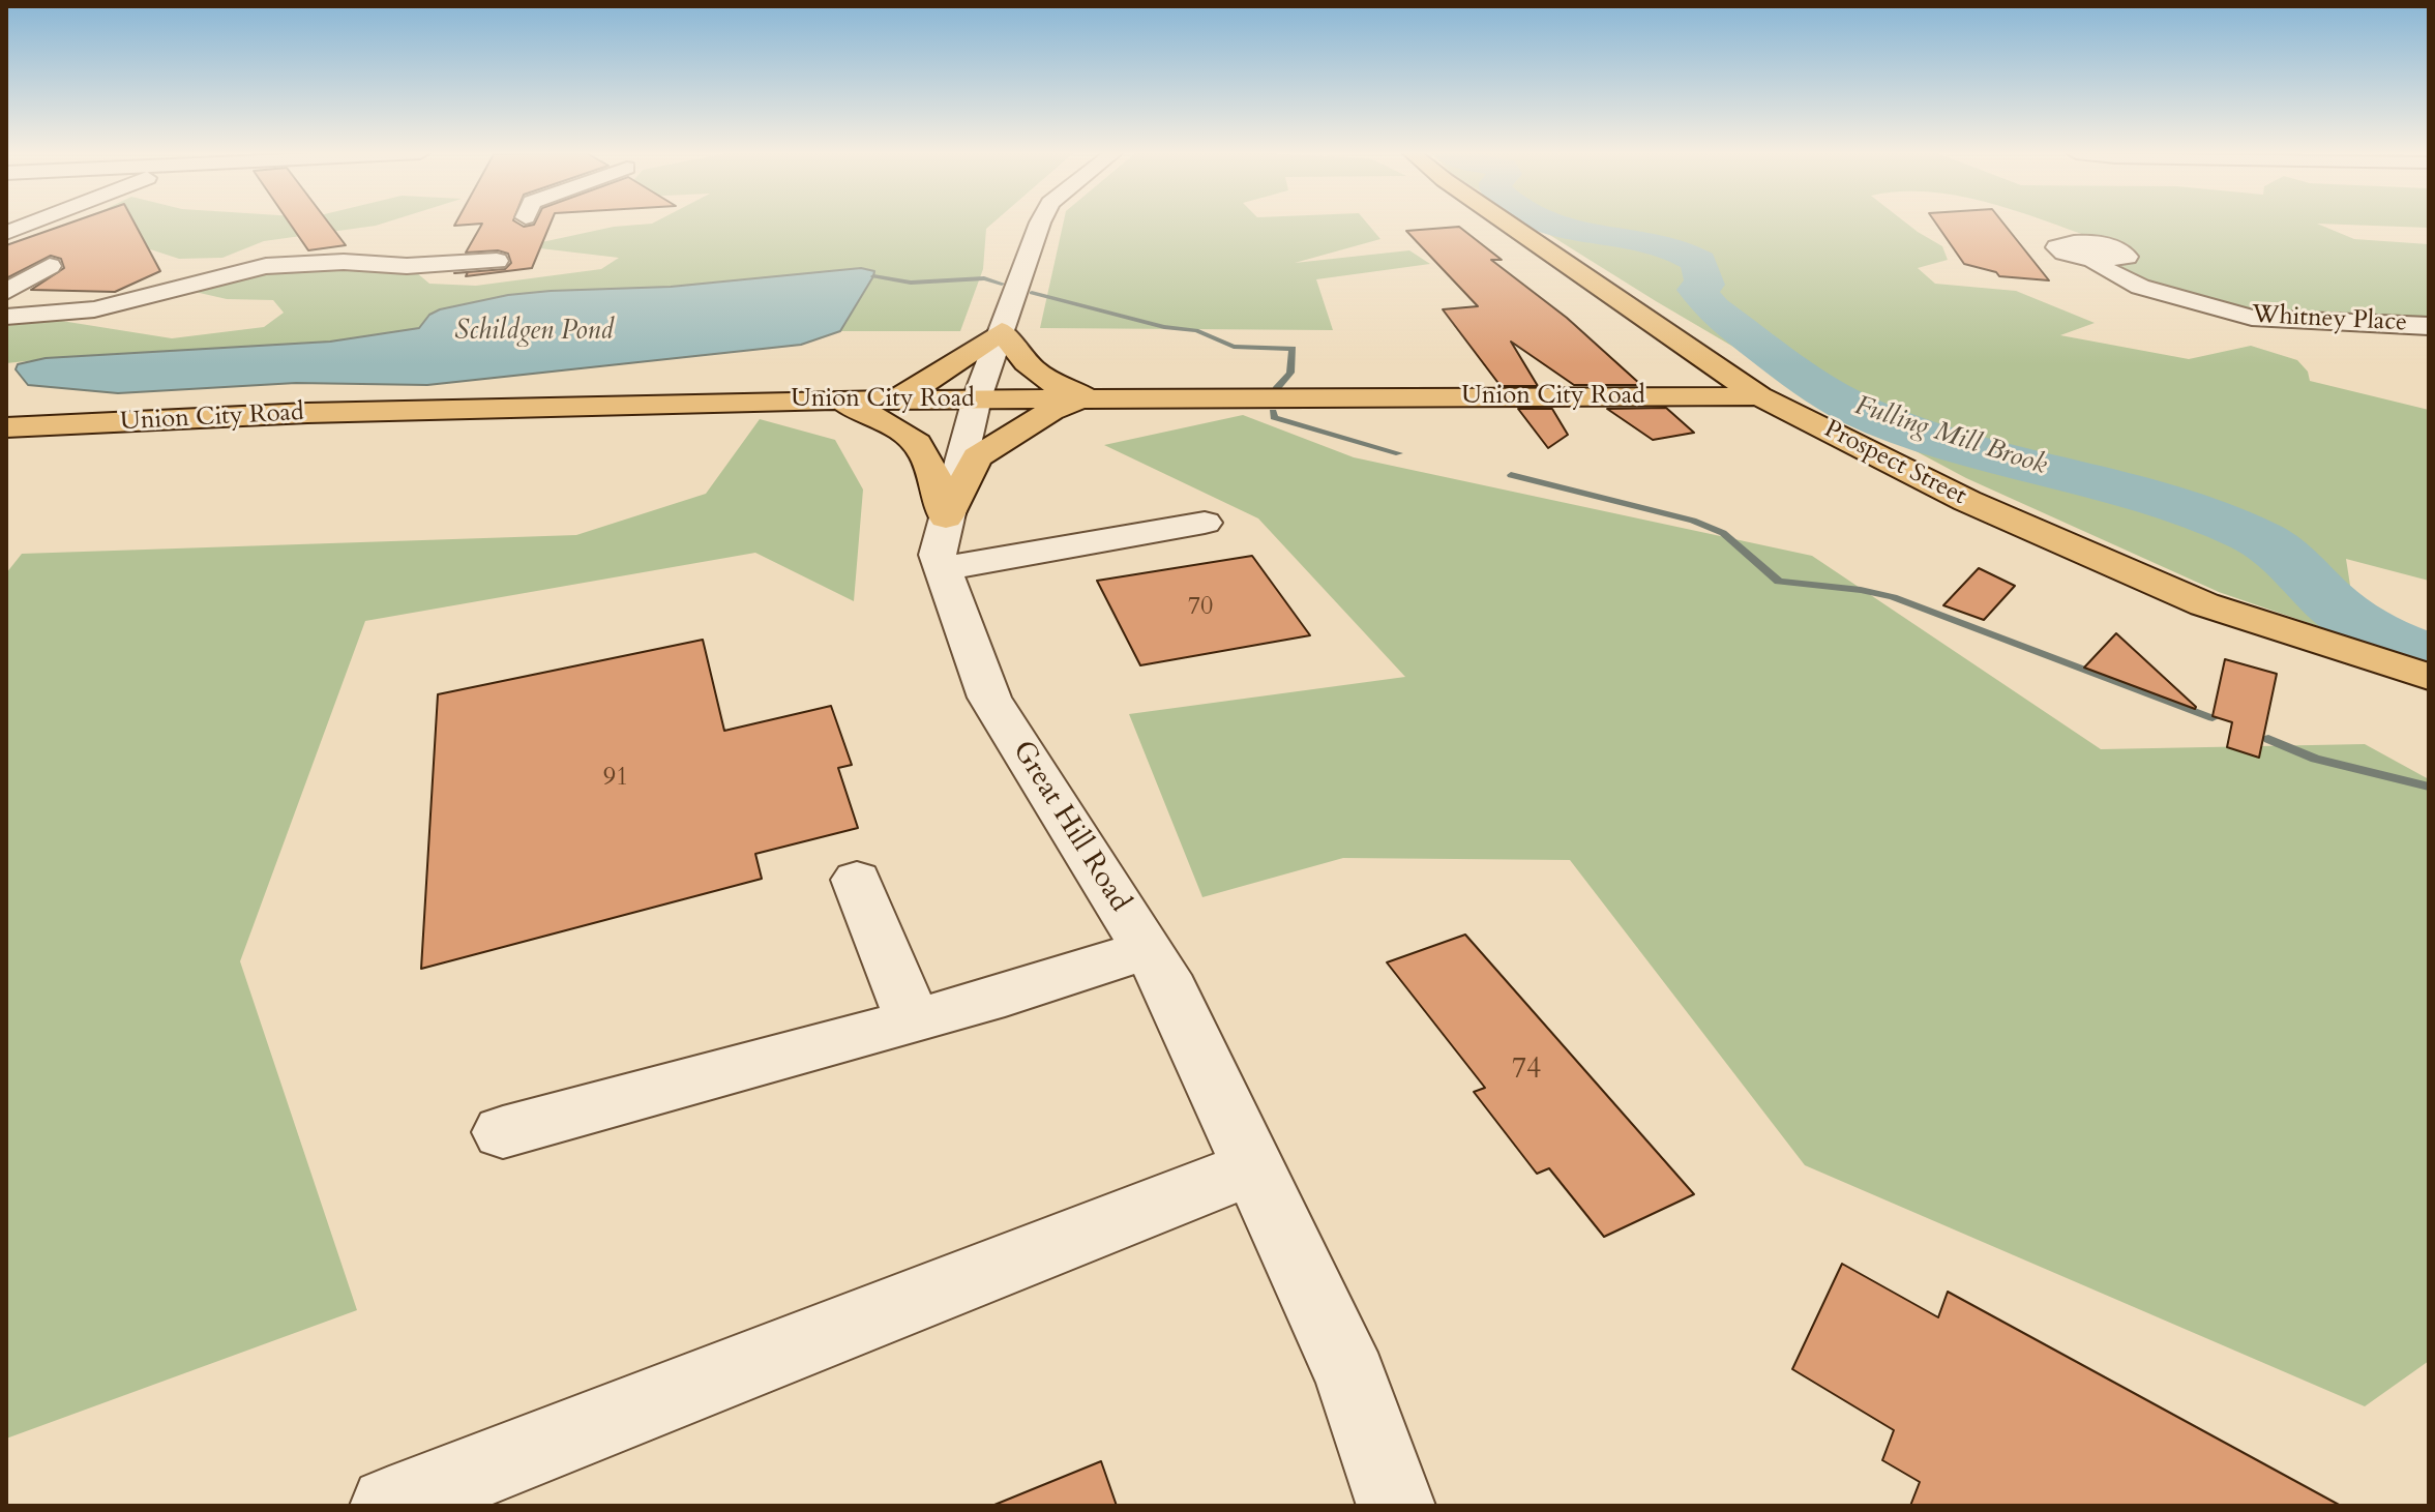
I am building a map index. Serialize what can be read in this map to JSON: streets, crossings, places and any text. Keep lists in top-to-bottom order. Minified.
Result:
{"streets":{"main road":["Union City Road","Prospect Street"],"street":["Whitney Place","Great Hill Road"]},"crossings":[["Union City Road","Prospect Street"],["Union City Road","Great Hill Road"]],"water":["Schildgen Pond","Fulling Mill Brook"],"house_numbers":["70","91","74"]}
